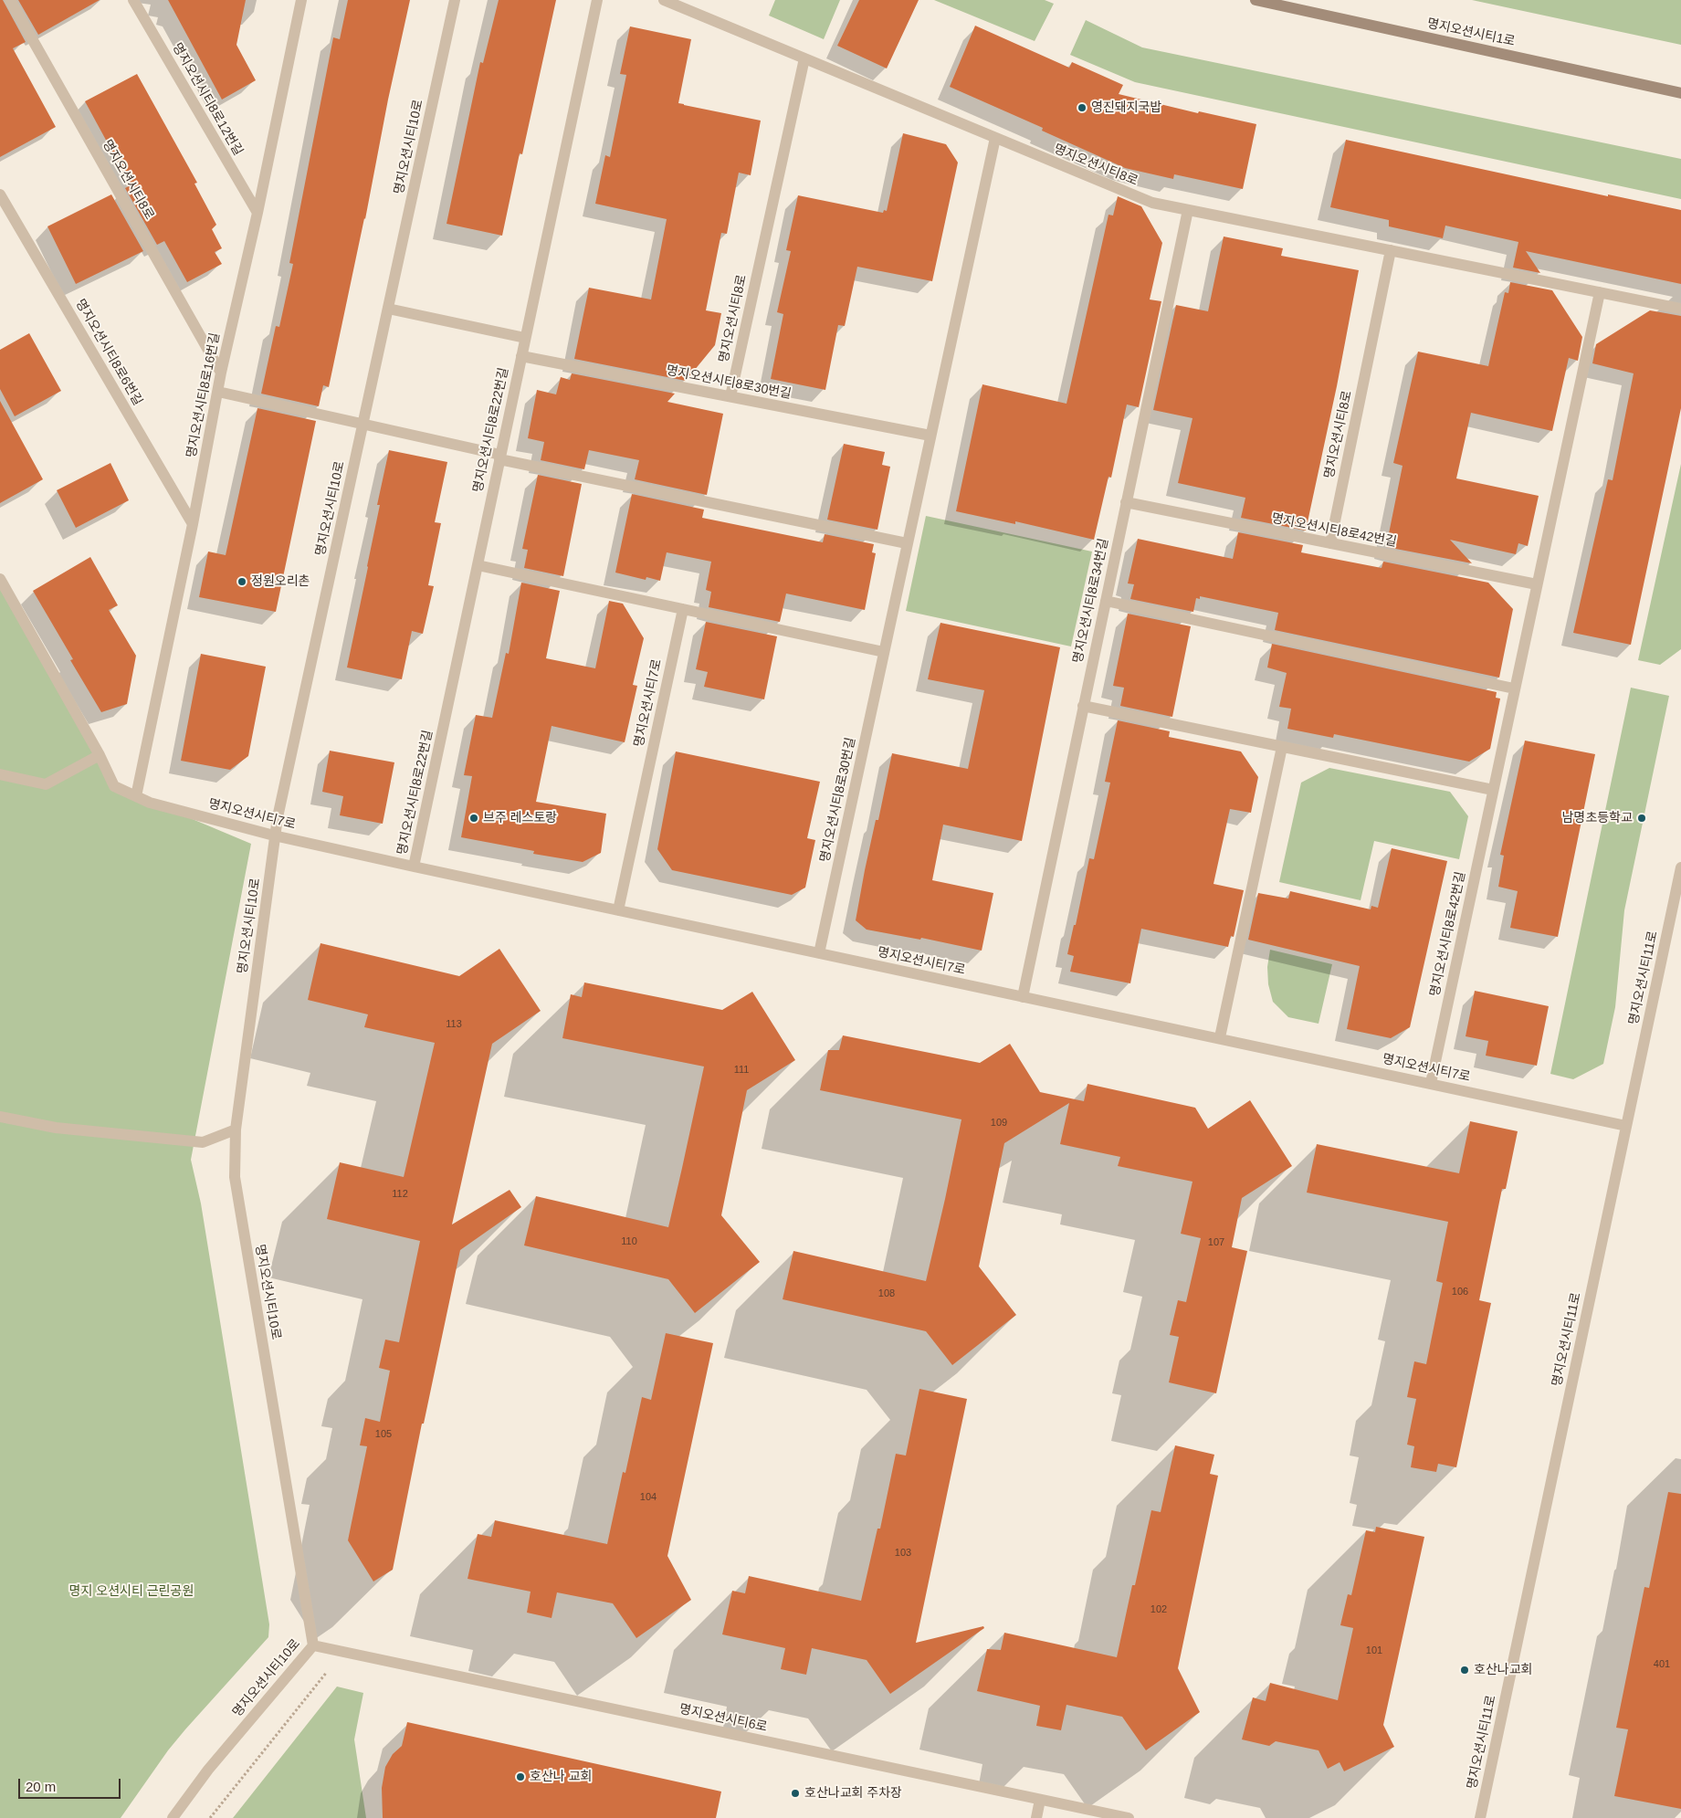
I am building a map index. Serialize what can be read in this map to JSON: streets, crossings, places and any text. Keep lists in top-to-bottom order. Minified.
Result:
{"streets":{"main road":["명지오션시티1로"],"street":["명지오션시티8로12번길","명지오션시티10로","명지오션시티8로","명지오션시티8로6번길","명지오션시티8로30번길","명지오션시티8로16번길","명지오션시티8로22번길","명지오션시티8로42번길","명지오션시티8로34번길","명지오션시티7로","명지오션시티11로","명지오션시티6로"]},"crossings":[["명지오션시티8로12번길","명지오션시티8로16번길"],["명지오션시티10로","명지오션시티7로"],["명지오션시티10로","명지오션시티6로"],["명지오션시티8로","명지오션시티8로30번길"],["명지오션시티8로","명지오션시티8로16번길"],["명지오션시티8로","명지오션시티8로42번길"],["명지오션시티8로","명지오션시티8로34번길"],["명지오션시티8로6번길","명지오션시티8로16번길"],["명지오션시티8로30번길","명지오션시티8로22번길"],["명지오션시티8로30번길","명지오션시티7로"],["명지오션시티8로16번길","명지오션시티7로"],["명지오션시티8로22번길","명지오션시티7로"],["명지오션시티8로42번길","명지오션시티8로34번길"],["명지오션시티8로42번길","명지오션시티7로"],["명지오션시티8로34번길","명지오션시티7로"],["명지오션시티7로","명지오션시티11로"]],"parks":["명지 오션시티 근린공원"],"places":["영진돼지국밥","정원오리촌","브주 레스토랑","남명초등학교","호산나교회","호산나 교회","호산나교회 주차장"],"house_numbers":["113","111","109","112","110","107","106","108","105","104","103","102","101","401"],"scale_bar":"20 m"}
